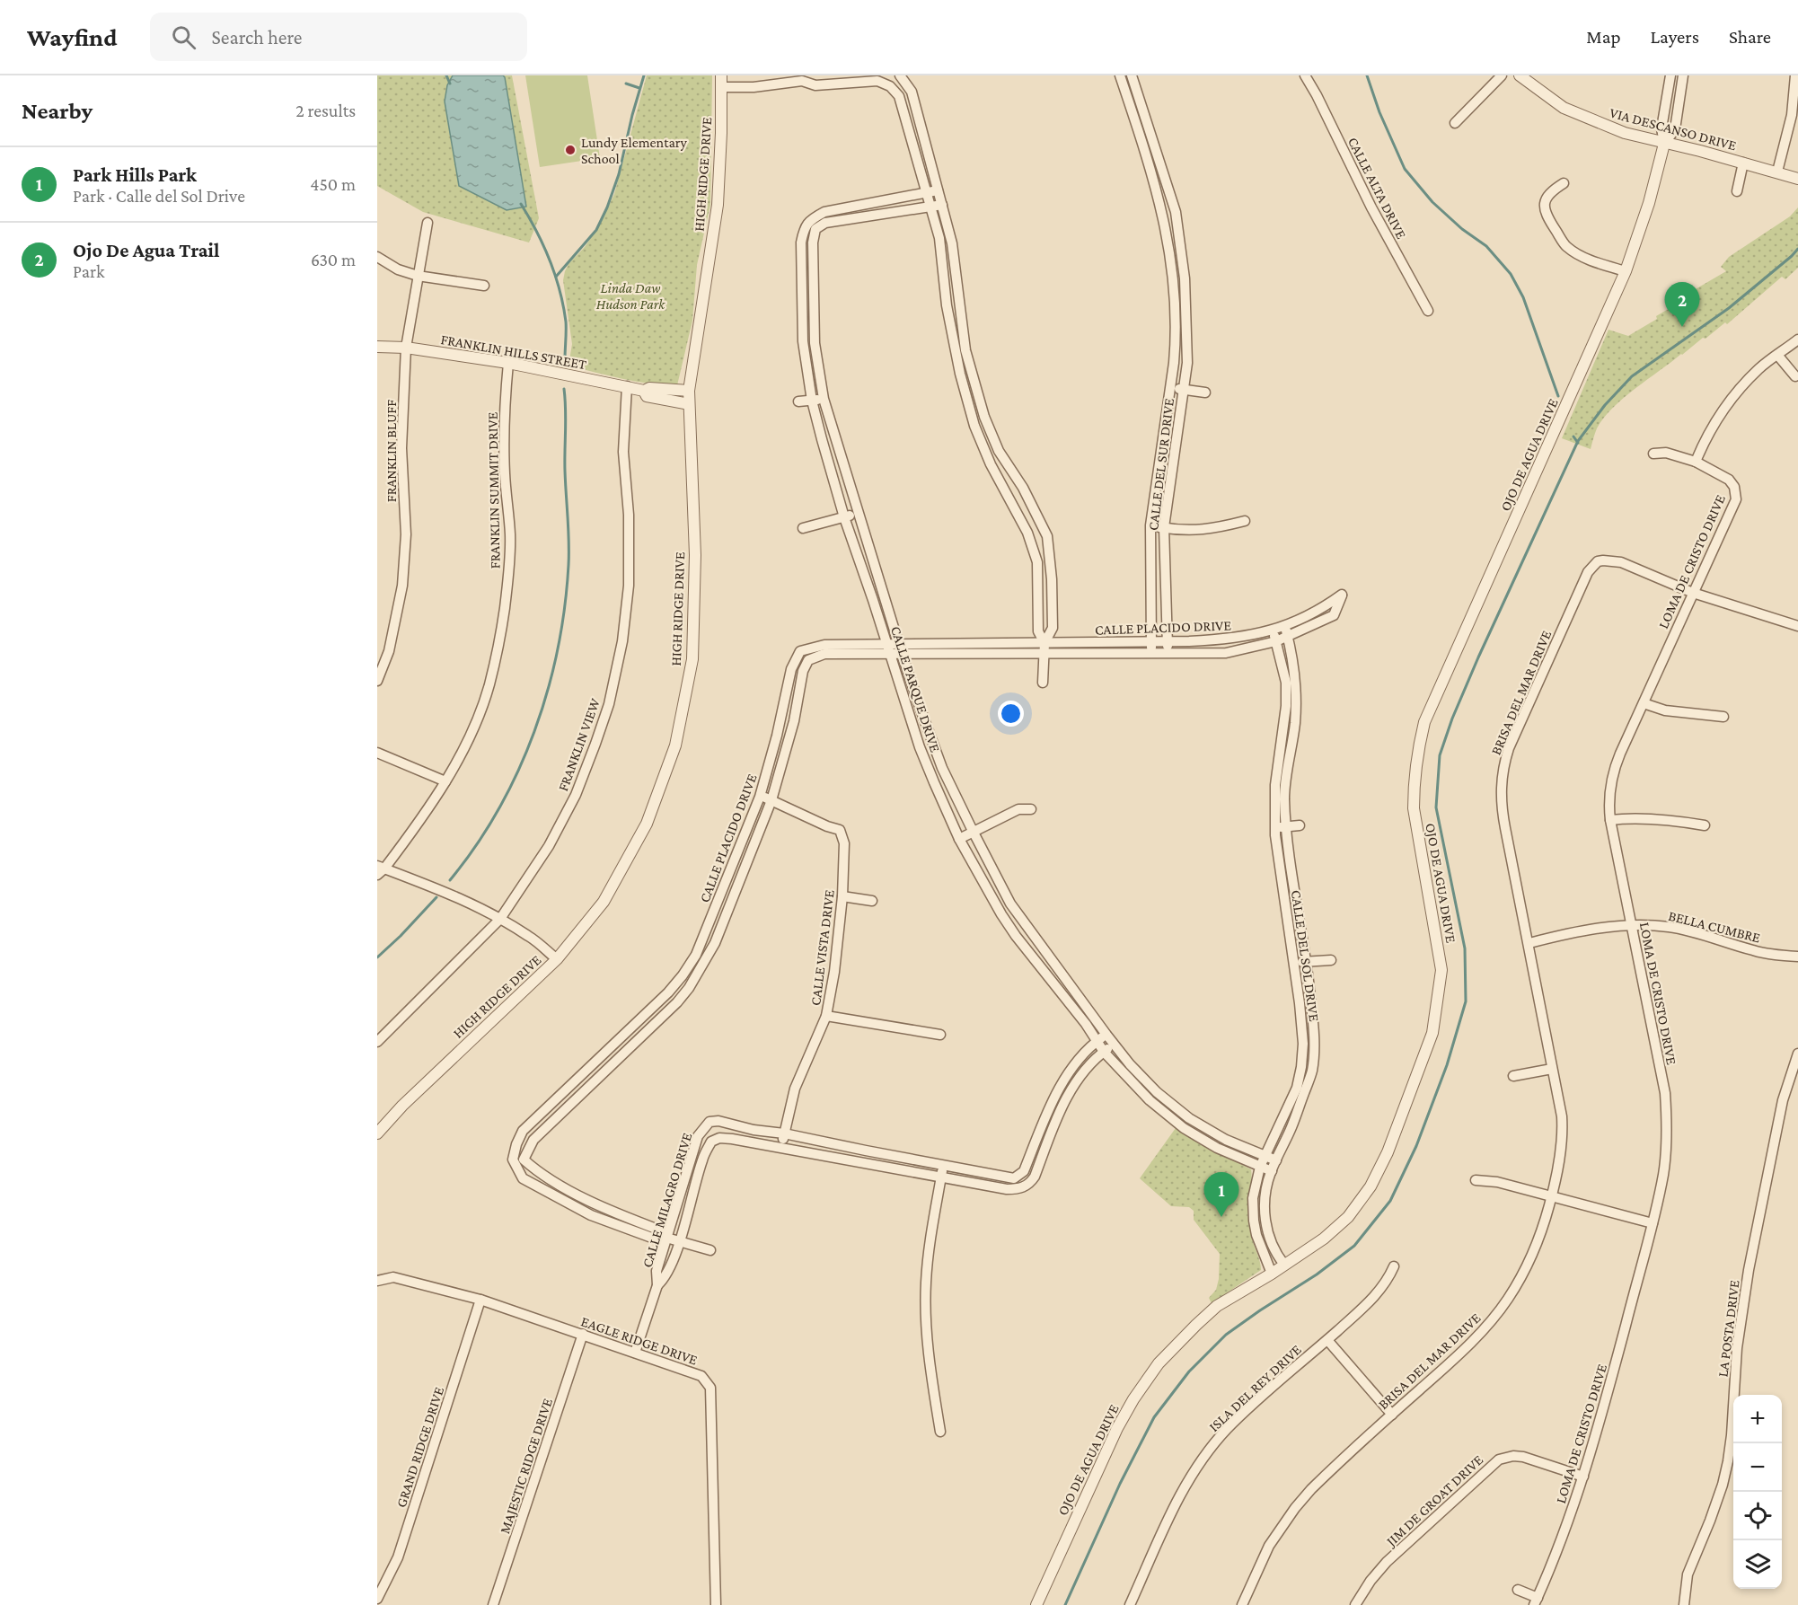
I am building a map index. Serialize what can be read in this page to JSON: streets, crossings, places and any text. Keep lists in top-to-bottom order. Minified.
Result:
{"streets":{"street":["VIA DESCANSO DRIVE","HIGH RIDGE DRIVE","CALLE ALTA DRIVE","FRANKLIN HILLS STREET","FRANKLIN BLUFF","OJO DE AGUA DRIVE","CALLE DEL SUR DRIVE","FRANKLIN SUMMIT DRIVE","LOMA DE CRISTO DRIVE","CALLE PLACIDO DRIVE","CALLE PARQUE DRIVE","BRISA DEL MAR DRIVE","FRANKLIN VIEW","BELLA CUMBRE","CALLE VISTA DRIVE","CALLE DEL SOL DRIVE","CALLE MILAGRO DRIVE","LA POSTA DRIVE","EAGLE RIDGE DRIVE","ISLA DEL REY DRIVE","GRAND RIDGE DRIVE","MAJESTIC RIDGE DRIVE","JIM DE GROAT DRIVE"]},"crossings":[["VIA DESCANSO DRIVE","OJO DE AGUA DRIVE"],["HIGH RIDGE DRIVE","FRANKLIN HILLS STREET"],["FRANKLIN HILLS STREET","FRANKLIN BLUFF"],["FRANKLIN HILLS STREET","FRANKLIN SUMMIT DRIVE"],["FRANKLIN HILLS STREET","FRANKLIN VIEW"],["OJO DE AGUA DRIVE","CALLE DEL SOL DRIVE"],["CALLE DEL SUR DRIVE","CALLE PLACIDO DRIVE"],["LOMA DE CRISTO DRIVE","BRISA DEL MAR DRIVE"],["LOMA DE CRISTO DRIVE","BELLA CUMBRE"],["LOMA DE CRISTO DRIVE","JIM DE GROAT DRIVE"],["CALLE PLACIDO DRIVE","CALLE PARQUE DRIVE"],["CALLE PLACIDO DRIVE","CALLE VISTA DRIVE"],["CALLE PLACIDO DRIVE","CALLE DEL SOL DRIVE"],["CALLE PARQUE DRIVE","CALLE DEL SOL DRIVE"],["BRISA DEL MAR DRIVE","BELLA CUMBRE"],["CALLE VISTA DRIVE","CALLE MILAGRO DRIVE"],["CALLE MILAGRO DRIVE","EAGLE RIDGE DRIVE"],["EAGLE RIDGE DRIVE","GRAND RIDGE DRIVE"],["EAGLE RIDGE DRIVE","MAJESTIC RIDGE DRIVE"]],"parks":["Linda Daw Hudson Park"],"places":["Lundy Elementary School"],"page":{"header":"Wayfind","search":"Search here","nav":["Map","Layers","Share"],"heading":["Nearby","2 results"],"list":[{"mark":"1","name":"Park Hills Park","note":"Park · Calle del Sol Drive","value":"450 m"},{"mark":"2","name":"Ojo De Agua Trail","note":"Park","value":"630 m"}],"pins":["2","1"],"map_buttons":["+","−"]}}
